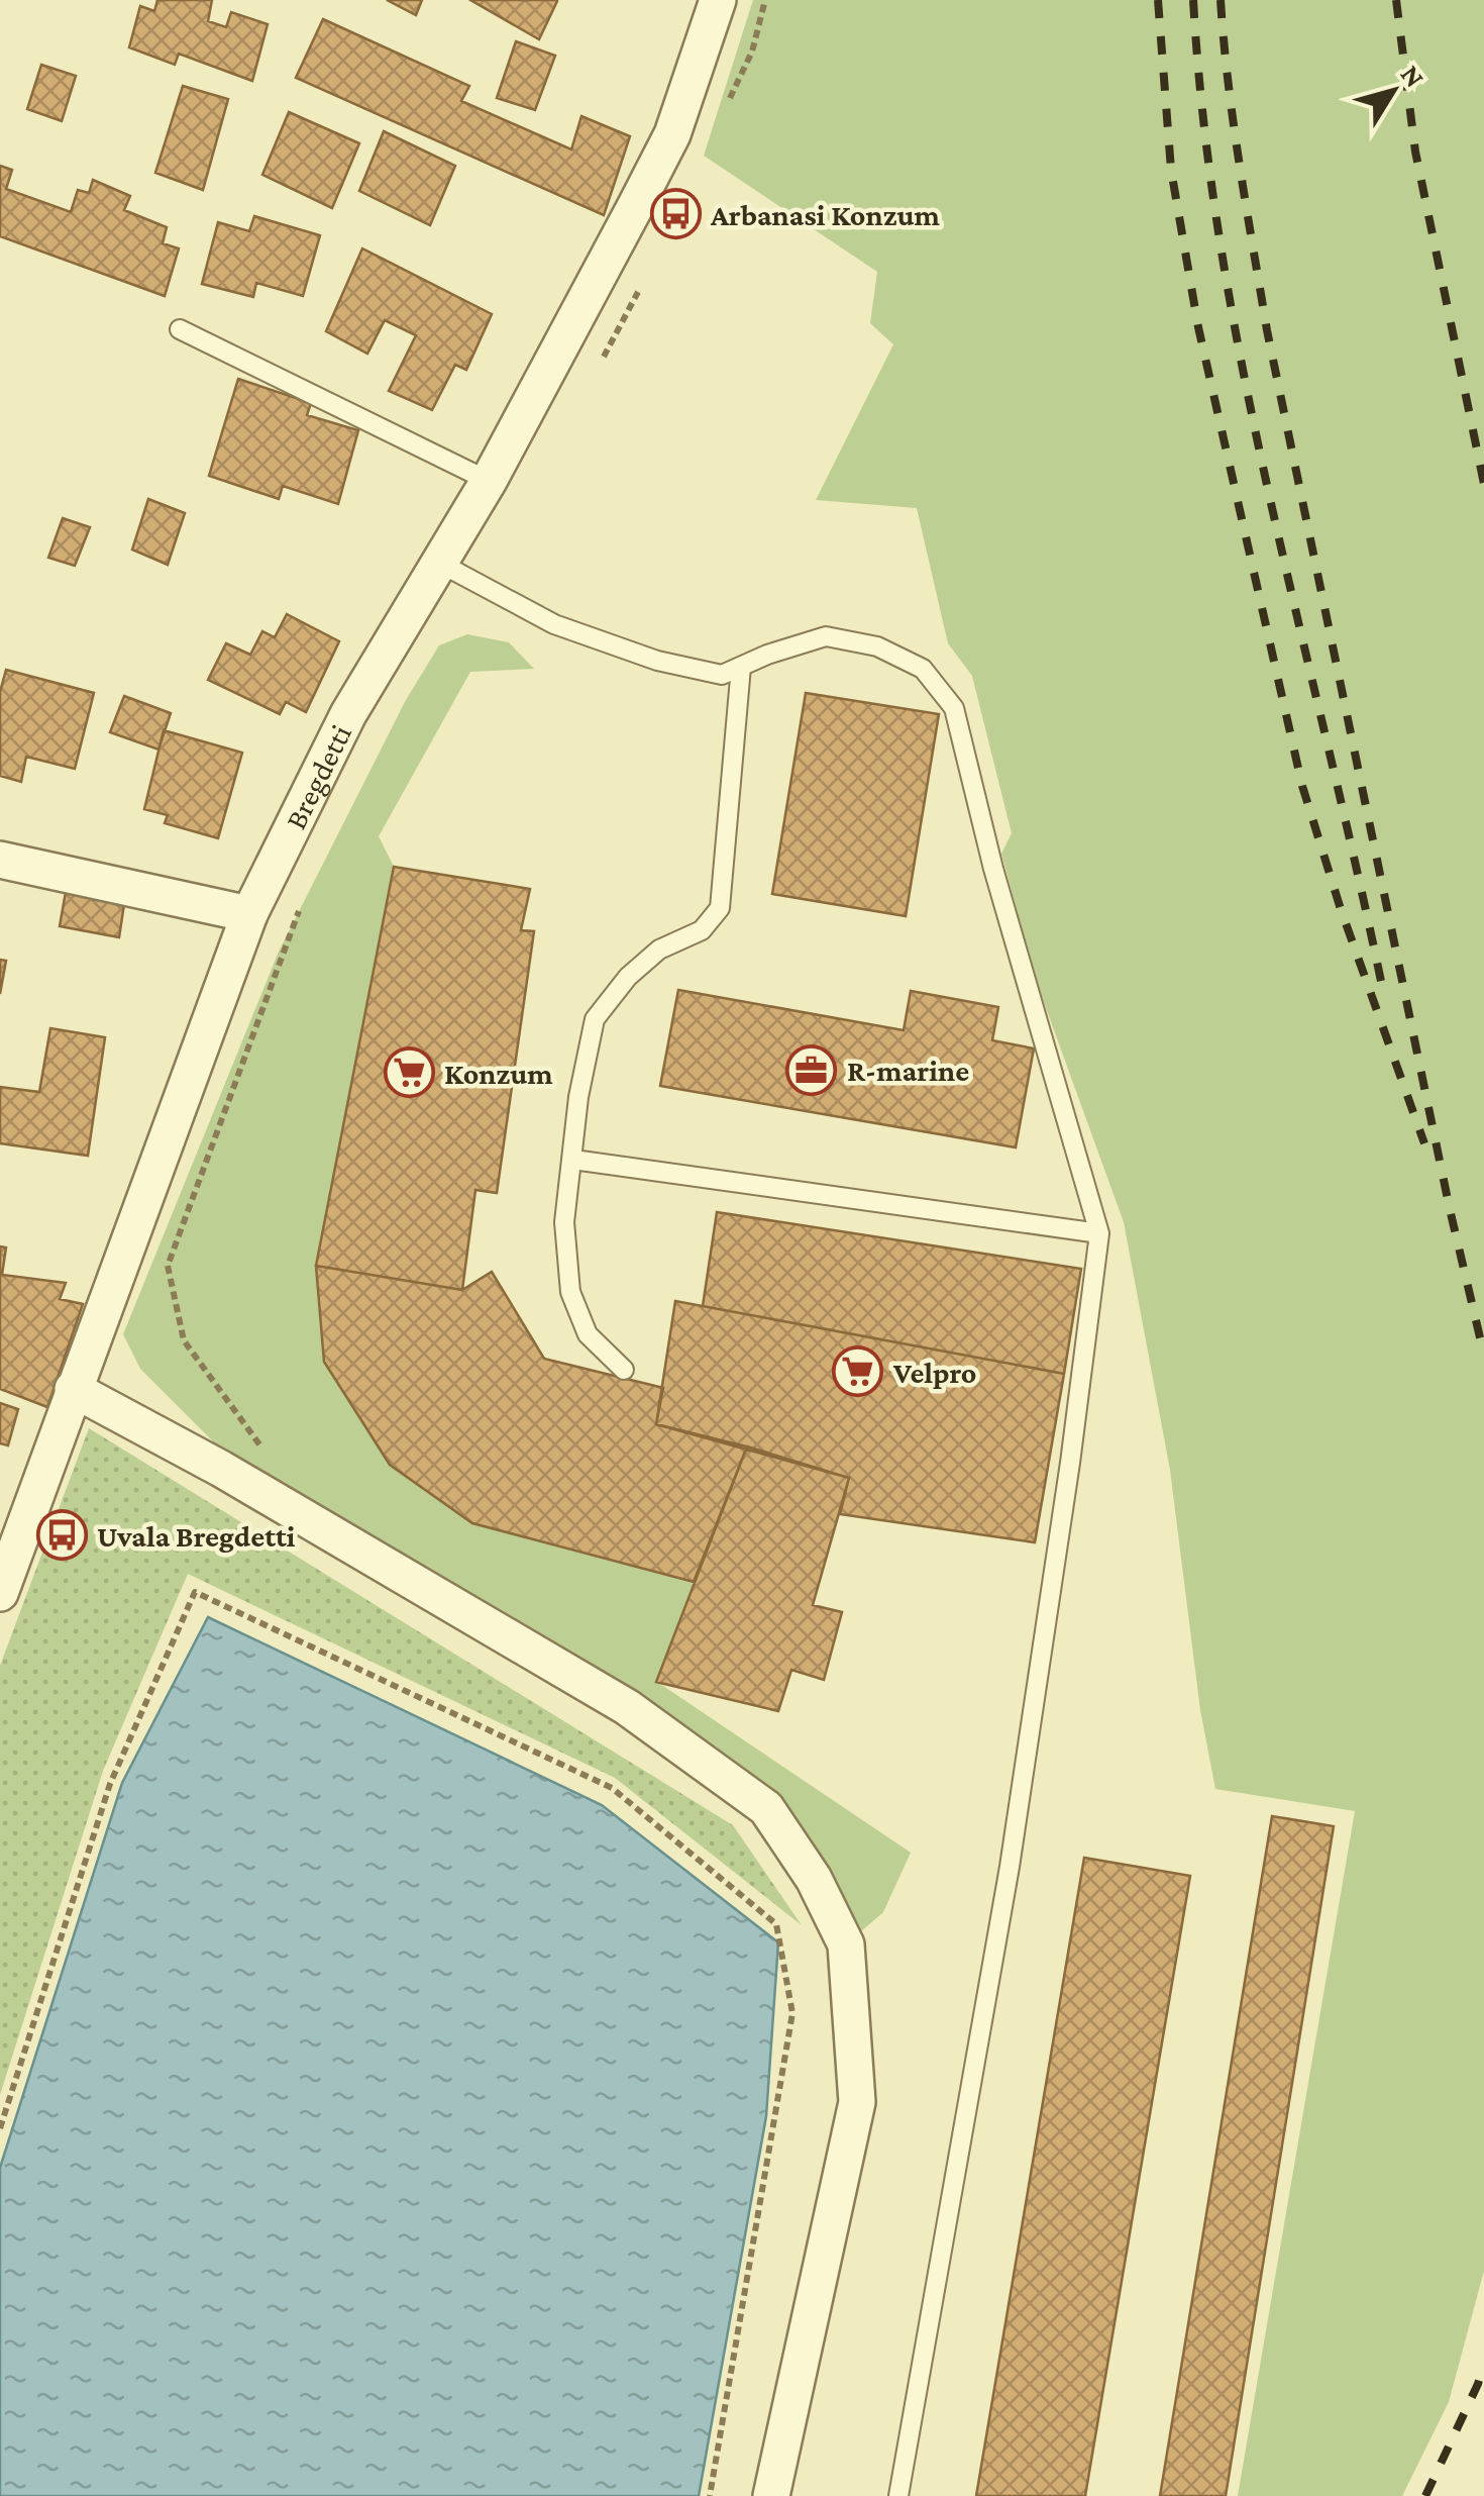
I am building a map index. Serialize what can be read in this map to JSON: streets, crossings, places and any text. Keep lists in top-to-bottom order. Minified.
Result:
{"streets":{"street":["Bregdetti"]},"places":{"bus stop":["Arbanasi Konzum","Uvala Bregdetti"],"office":["R-marine"],"supermarket":["Konzum","Velpro"]},"north":"top right"}
